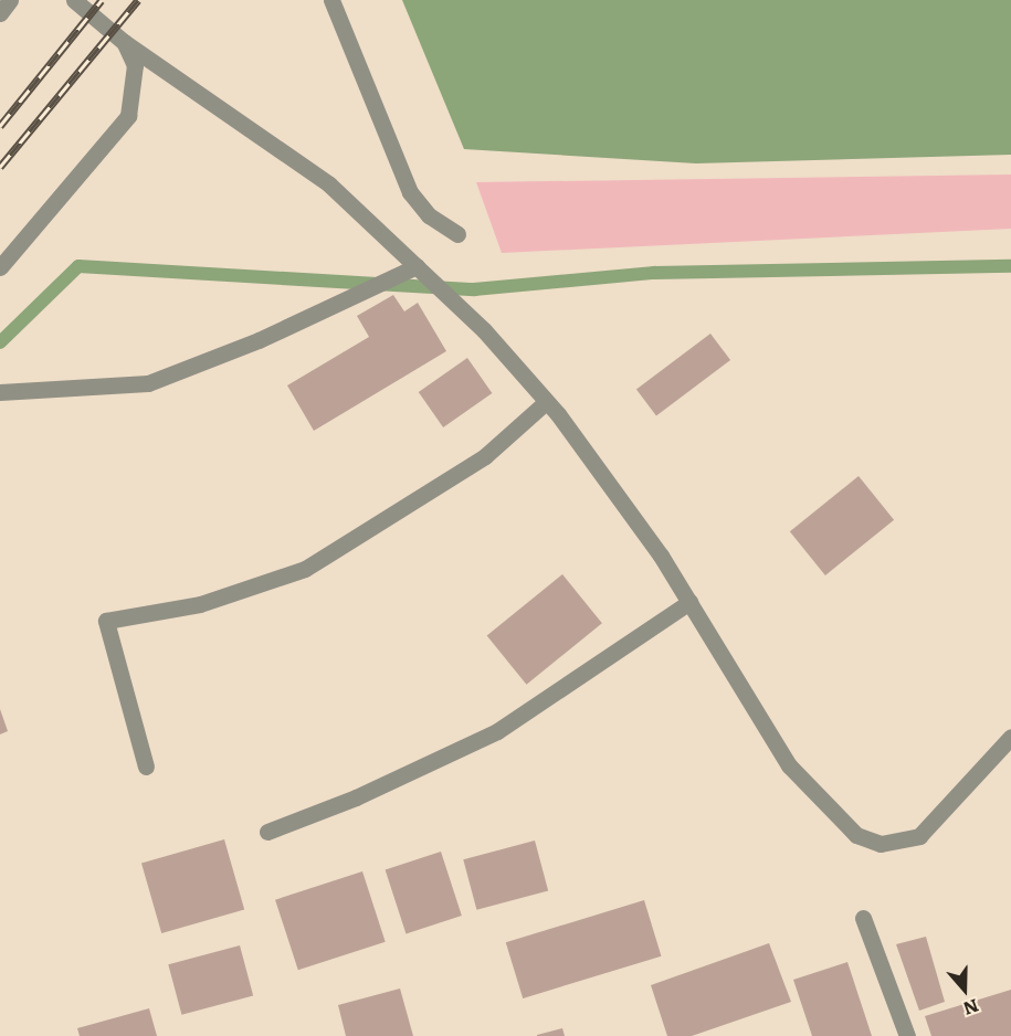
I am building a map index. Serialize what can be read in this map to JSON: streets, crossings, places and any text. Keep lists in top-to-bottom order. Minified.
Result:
{"north":"bottom"}
